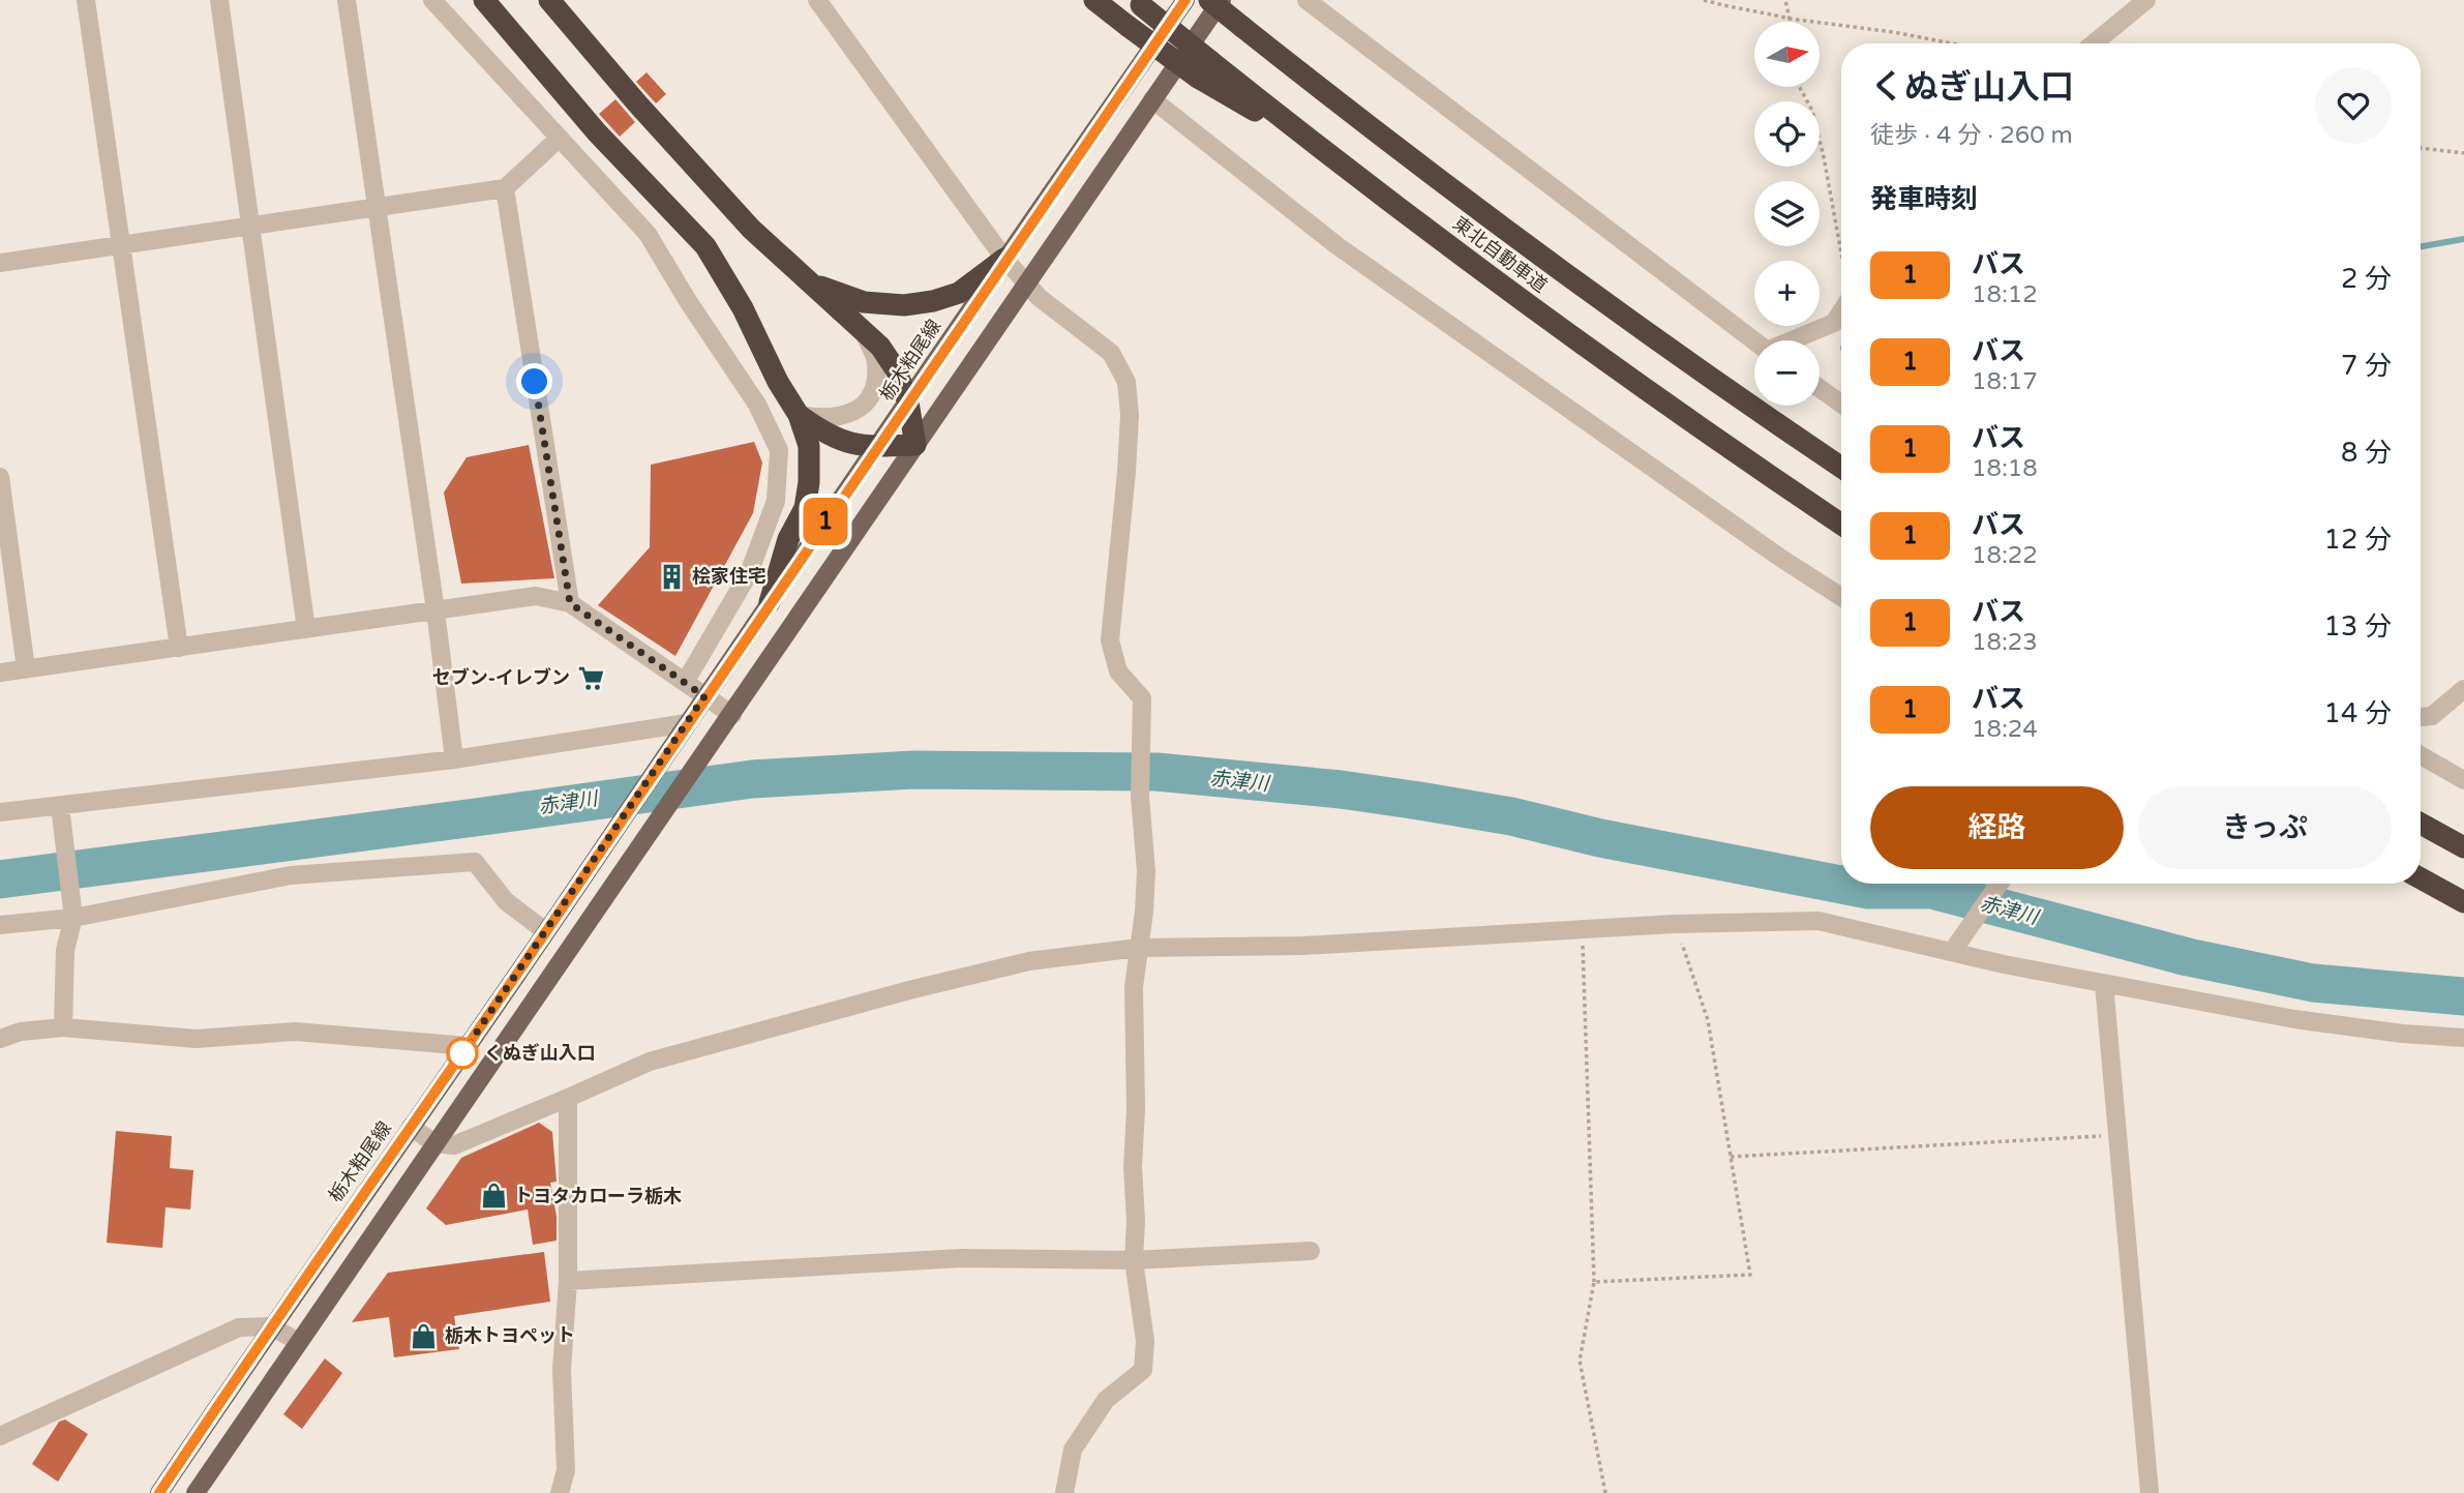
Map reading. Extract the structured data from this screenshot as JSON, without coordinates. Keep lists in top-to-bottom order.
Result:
{
  "streets": {
    "highway": ["東北自動車道"],
    "main road": ["栃木粕尾線"]
  },
  "water": ["赤津川"],
  "places": {
    "building": ["桧家住宅"],
    "supermarket": ["セブン-イレブン"],
    "other": ["くぬぎ山入口"],
    "shop": ["トヨタカローラ栃木", "栃木トヨペット"]
  },
  "lines": ["bus line 1"],
  "north": "right",
  "page": {
    "on_map": "1",
    "map_buttons": ["+", "−"],
    "heading": [
      ["くぬぎ山入口", "徒歩 · 4 分 · 260 m"],
      "発車時刻"
    ],
    "list": [
      {
        "mark": "1",
        "name": "バス",
        "note": "18:12",
        "value": "2 分"
      },
      {
        "mark": "1",
        "name": "バス",
        "note": "18:17",
        "value": "7 分"
      },
      {
        "mark": "1",
        "name": "バス",
        "note": "18:18",
        "value": "8 分"
      },
      {
        "mark": "1",
        "name": "バス",
        "note": "18:22",
        "value": "12 分"
      },
      {
        "mark": "1",
        "name": "バス",
        "note": "18:23",
        "value": "13 分"
      },
      {
        "mark": "1",
        "name": "バス",
        "note": "18:24",
        "value": "14 分"
      }
    ],
    "buttons": ["経路", "きっぷ"]
  }
}
